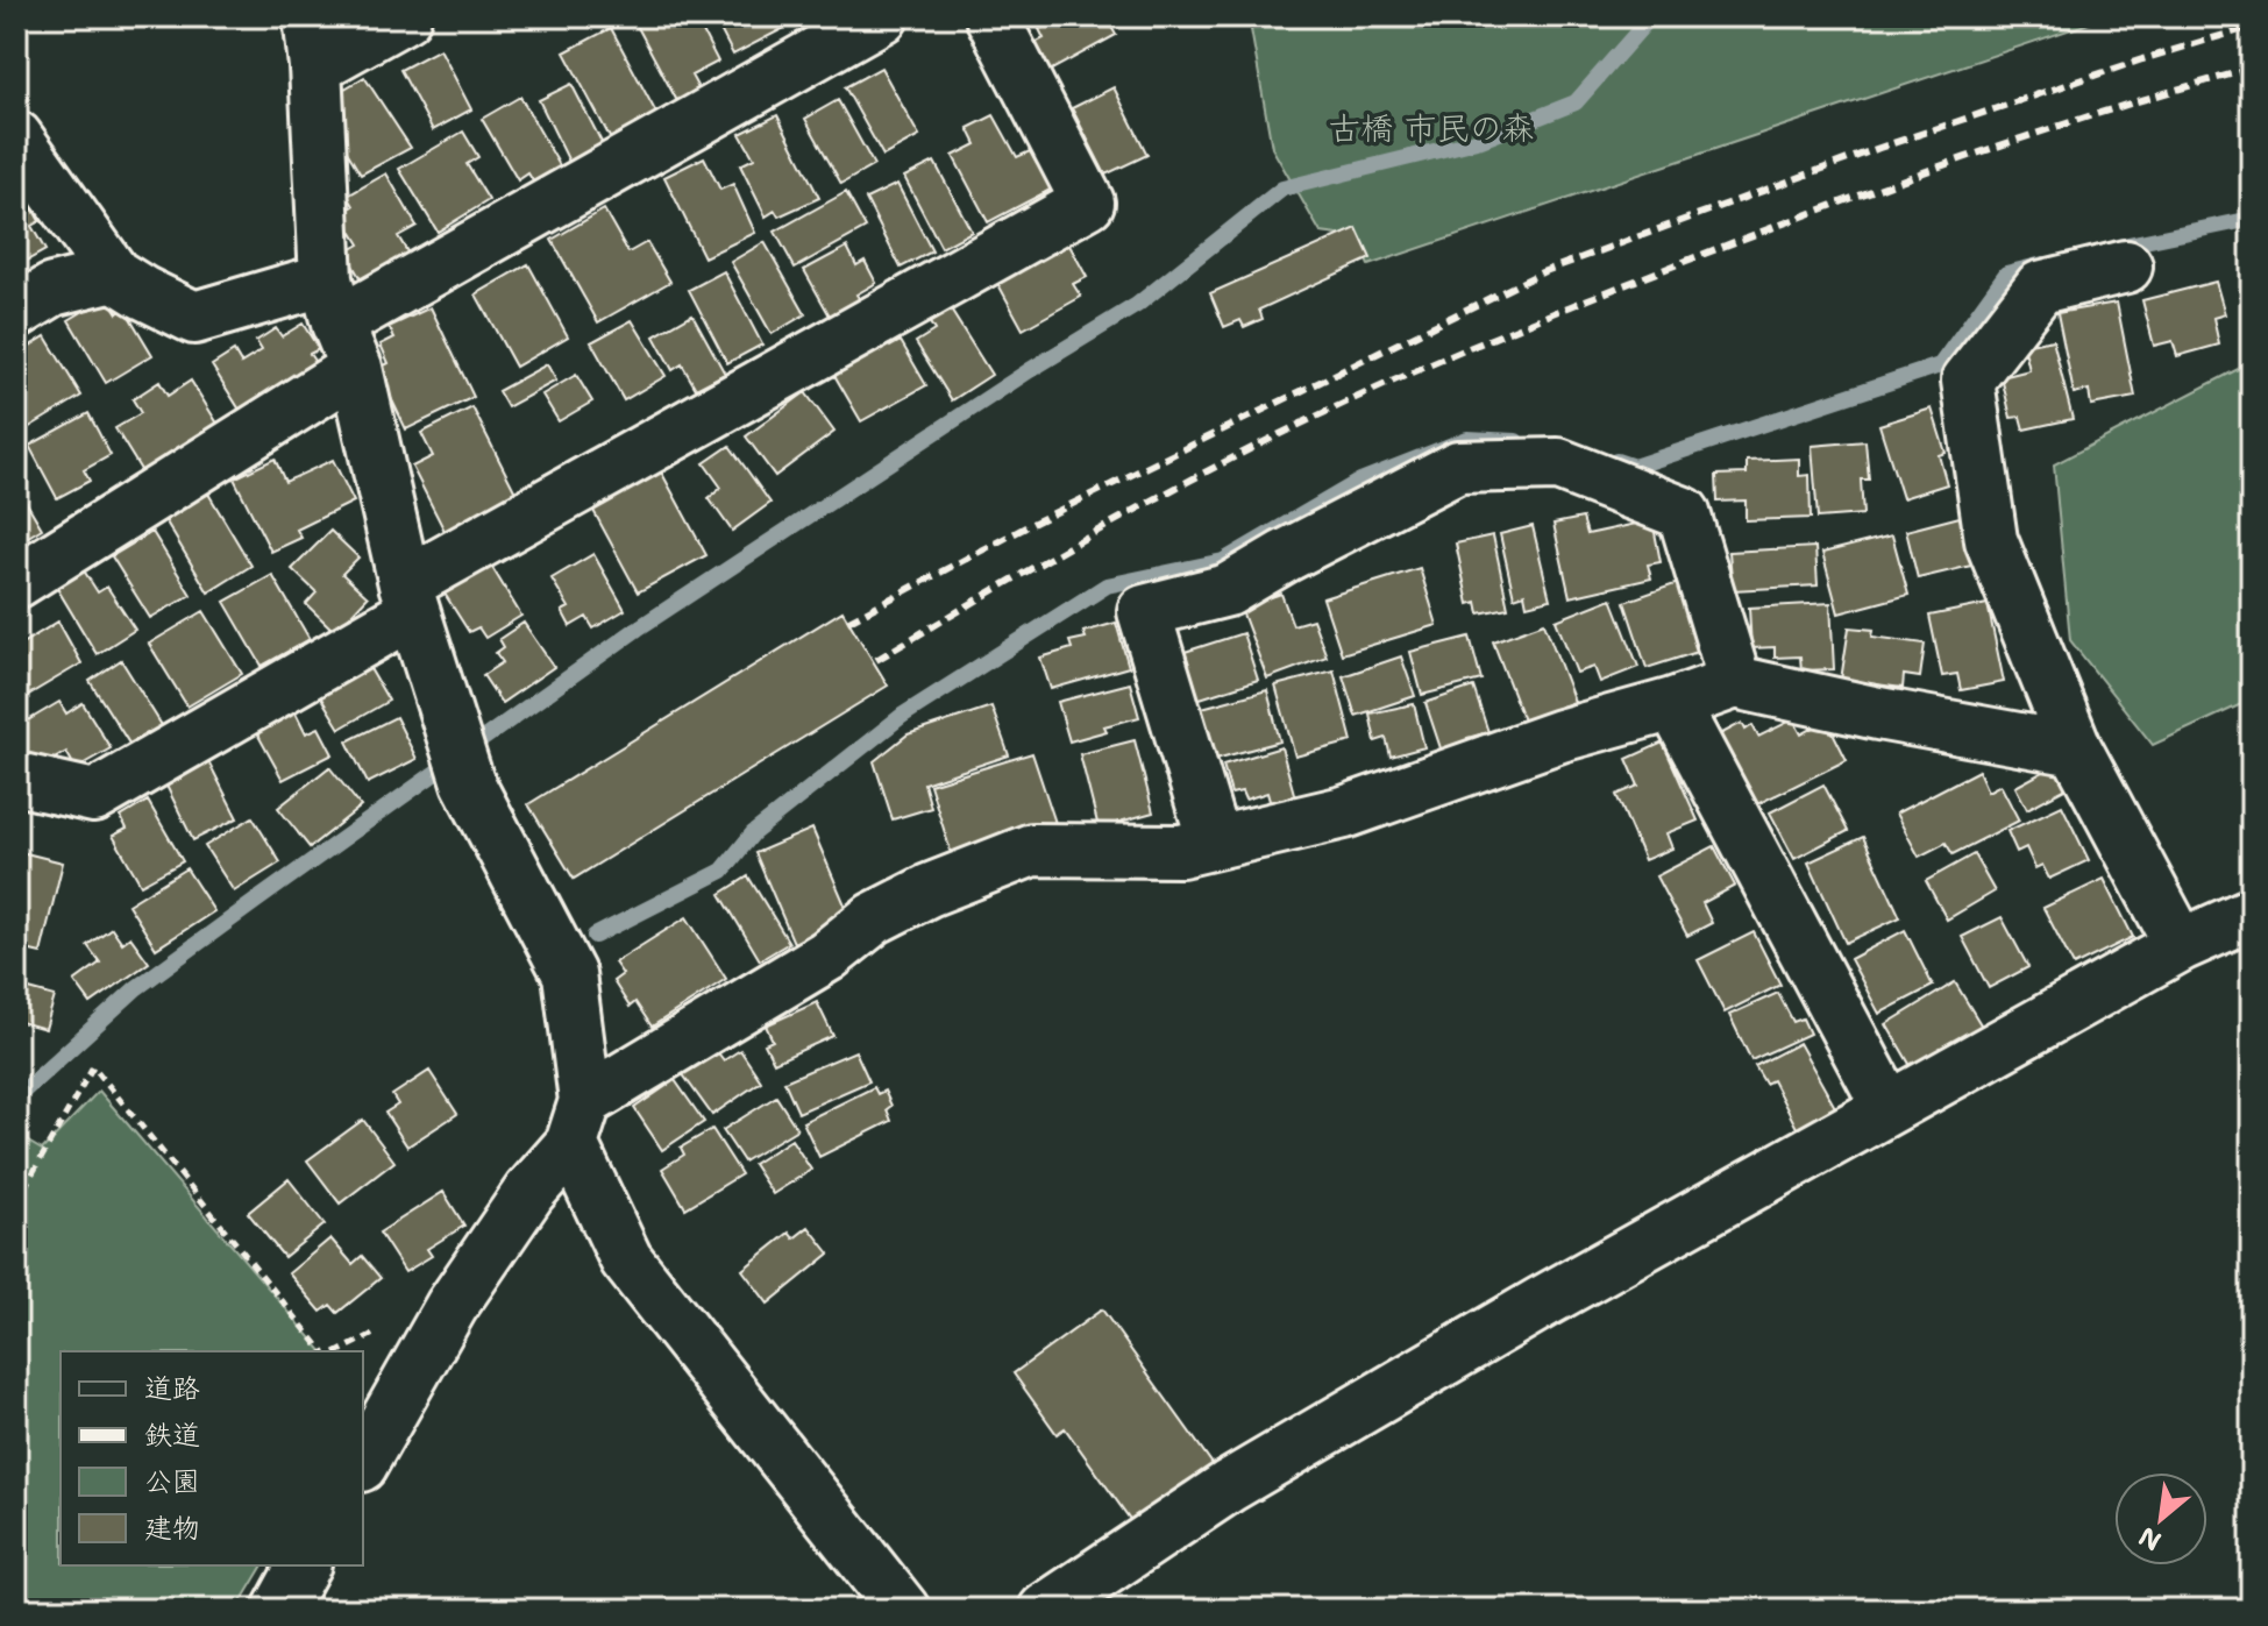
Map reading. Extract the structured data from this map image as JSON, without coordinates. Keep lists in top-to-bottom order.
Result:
{
  "parks": ["古橋 市民の森"],
  "legend": [
    "道路",
    "鉄道",
    "公園",
    "建物"
  ],
  "north": "bottom left"
}
